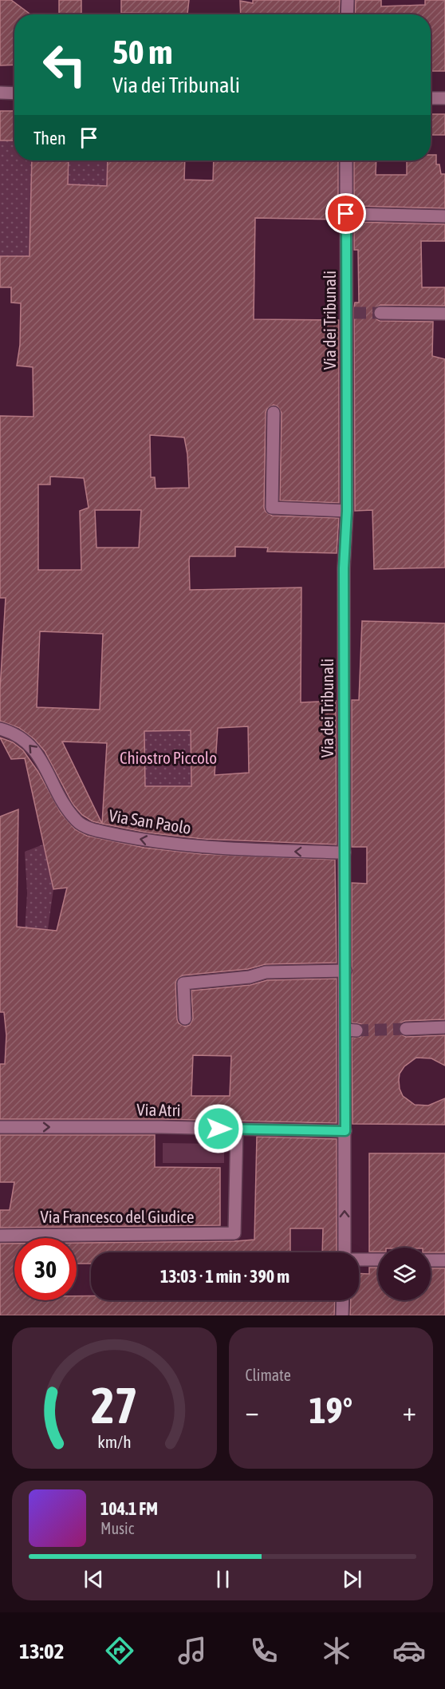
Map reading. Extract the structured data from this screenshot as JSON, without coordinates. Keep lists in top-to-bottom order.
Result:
{
  "streets": {
    "street": [
      "Via dei Tribunali",
      "Via San Paolo",
      "Via Atri",
      "Via Francesco del Giudice"
    ]
  },
  "crossings": [
    ["Via dei Tribunali", "Via San Paolo"],
    ["Via dei Tribunali", "Via Atri"],
    ["Via Atri", "Via Francesco del Giudice"]
  ],
  "one_way": ["Via San Paolo", "Via Atri"],
  "parks": ["Chiostro Piccolo"],
  "page": {
    "turn": ["50 m", "Via dei Tribunali"],
    "then": "Then",
    "limit": "30",
    "trip": "13:03 · 1 min · 390 m",
    "tile": "Climate",
    "heat": ["−", "19°", "+"],
    "song": ["104.1 FM", "Music"],
    "tabs": "13:02",
    "gauge": ["27", "km/h"]
  }
}
